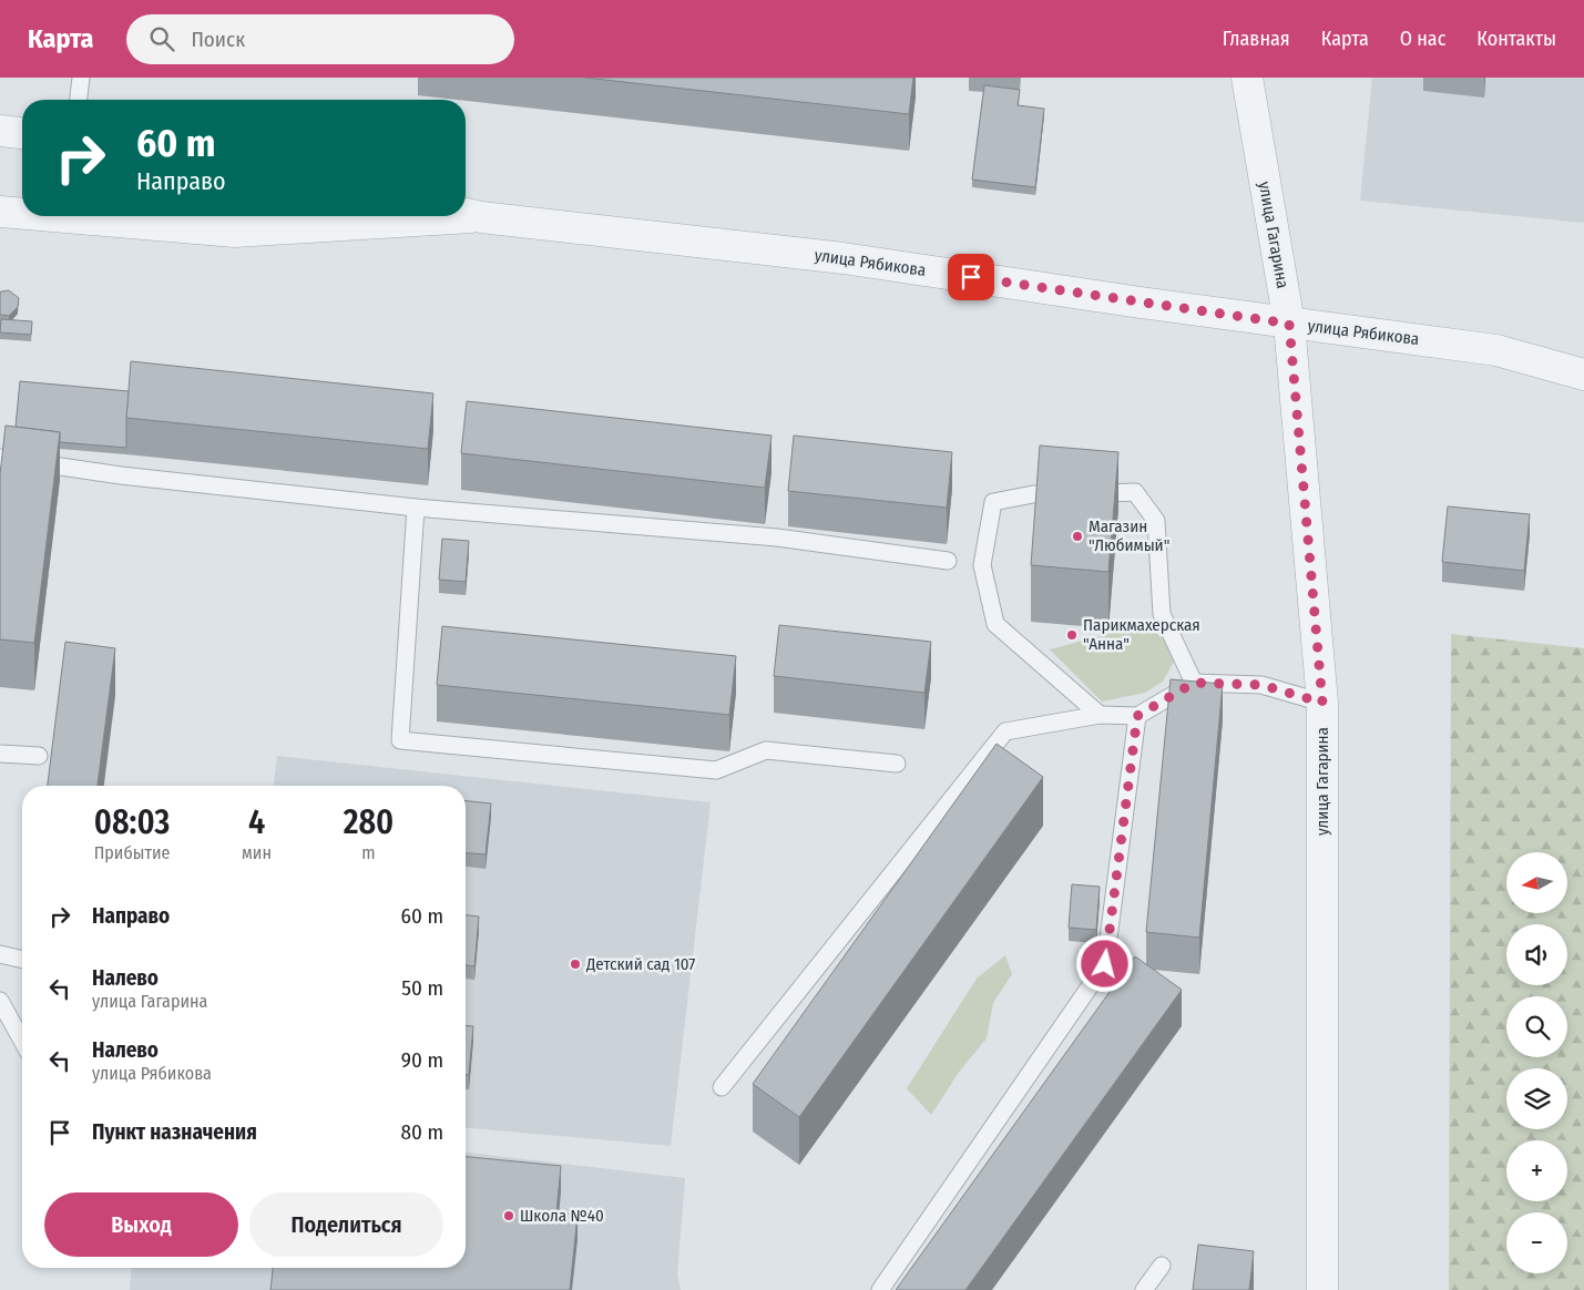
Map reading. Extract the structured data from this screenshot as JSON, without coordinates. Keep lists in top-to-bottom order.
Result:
{
  "streets": {
    "street": ["улица Гагарина", "улица Рябикова"]
  },
  "crossings": [
    ["улица Гагарина", "улица Рябикова"]
  ],
  "places": [
    "Магазин \"Любимый\"",
    "Парикмахерская \"Анна\"",
    "Детский сад 107",
    "Школа №40"
  ],
  "north": "left",
  "page": {
    "header": "Карта",
    "search": "Поиск",
    "nav": [
      "Главная",
      "Карта",
      "О нас",
      "Контакты"
    ],
    "turn": ["60 m", "Направо"],
    "eta": [
      "08:03",
      "Прибытие",
      "4",
      "мин",
      "280",
      "m"
    ],
    "map_buttons": ["+", "−"],
    "list": [
      {
        "name": "Направо",
        "value": "60 m"
      },
      {
        "name": "Налево",
        "note": "улица Гагарина",
        "value": "50 m"
      },
      {
        "name": "Налево",
        "note": "улица Рябикова",
        "value": "90 m"
      },
      {
        "name": "Пункт назначения",
        "value": "80 m"
      }
    ],
    "buttons": ["Выход", "Поделиться"]
  }
}
